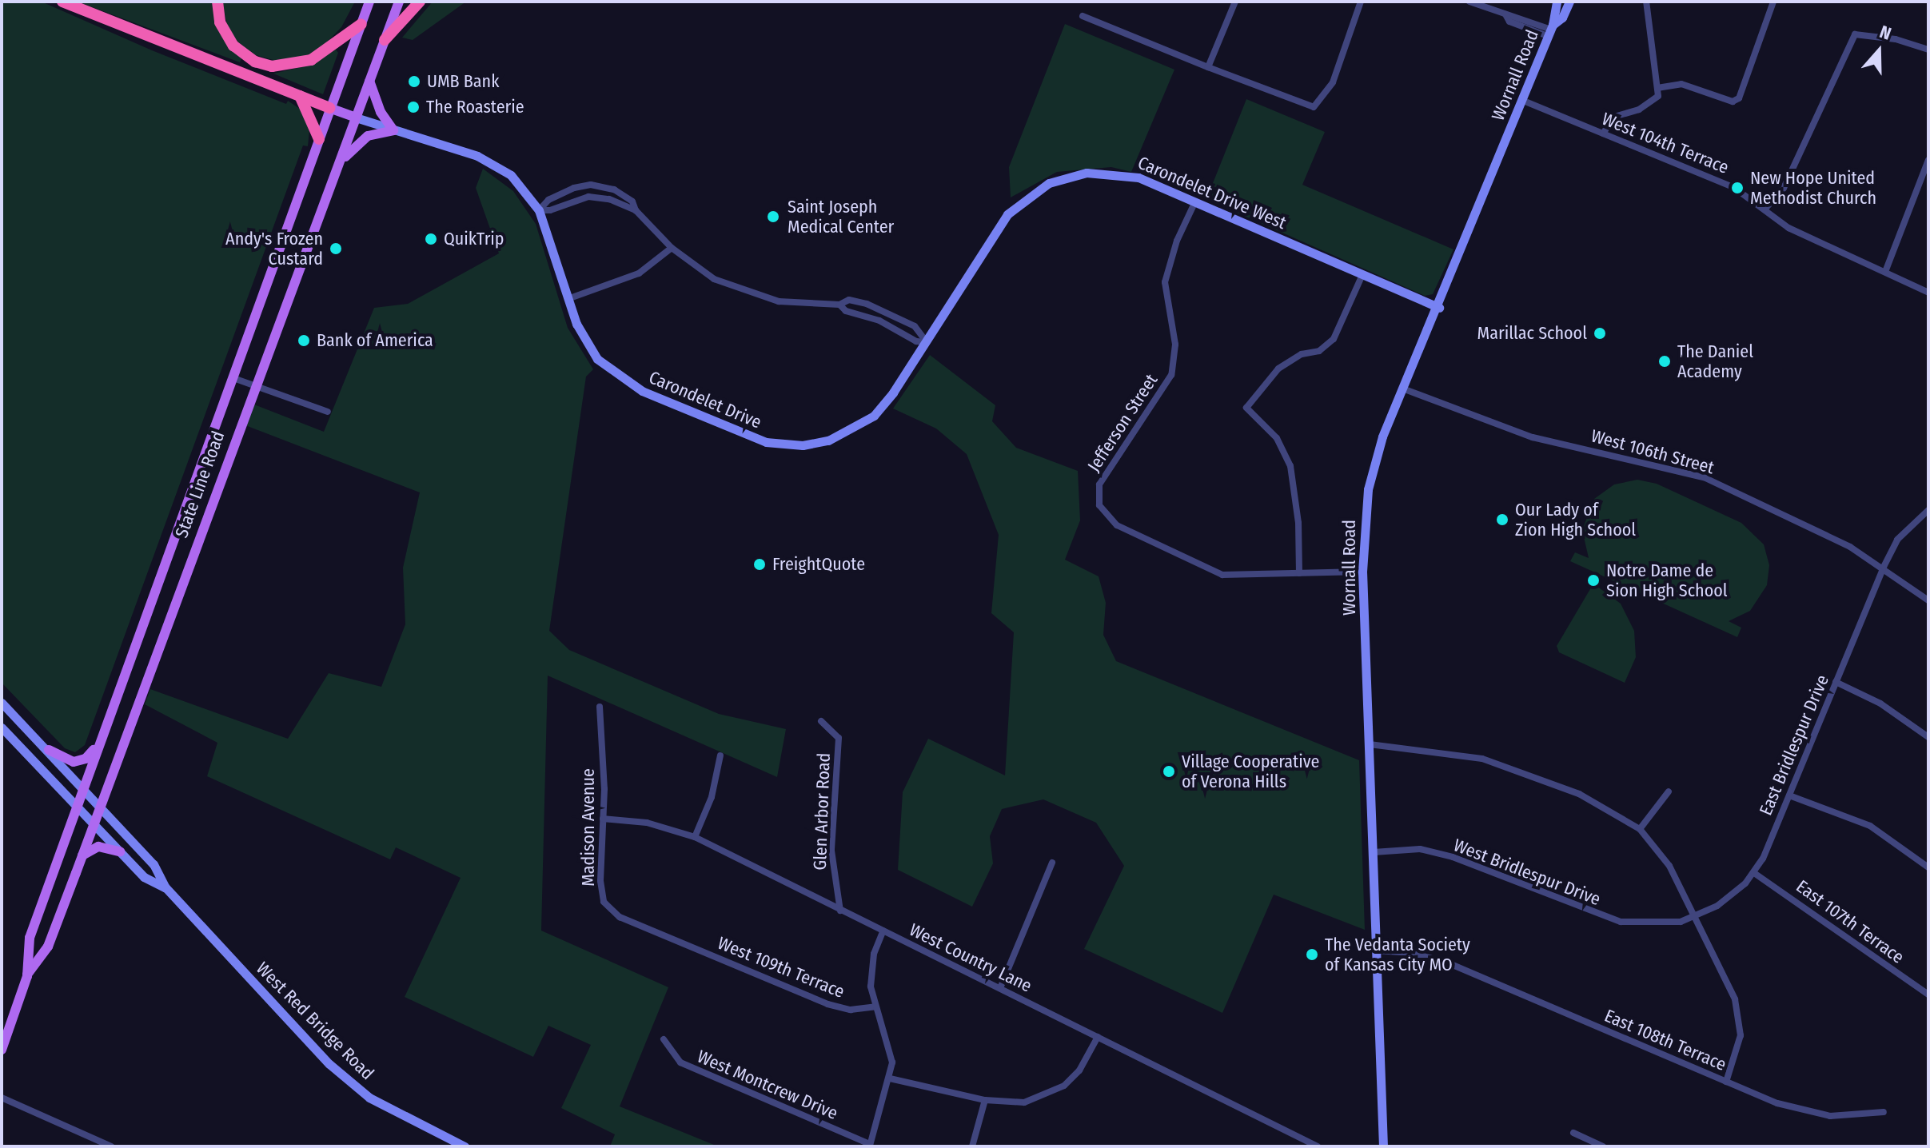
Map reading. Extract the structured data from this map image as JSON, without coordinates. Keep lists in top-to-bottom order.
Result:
{
  "streets": {
    "main road": [
      "Wornall Road",
      "Carondelet Drive West",
      "Carondelet Drive",
      "State Line Road",
      "West Red Bridge Road"
    ],
    "street": [
      "West 104th Terrace",
      "Jefferson Street",
      "West 106th Street",
      "East Bridlespur Drive",
      "Glen Arbor Road",
      "Madison Avenue",
      "West Bridlespur Drive",
      "East 107th Terrace",
      "West Country Lane",
      "West 109th Terrace",
      "East 108th Terrace",
      "West Montcrew Drive"
    ]
  },
  "crossings": [
    ["Wornall Road", "West 104th Terrace"],
    ["Wornall Road", "Carondelet Drive West"],
    ["Wornall Road", "West 106th Street"],
    ["Wornall Road", "West Bridlespur Drive"],
    ["Wornall Road", "East 108th Terrace"],
    ["Carondelet Drive West", "Carondelet Drive"],
    ["Carondelet Drive West", "Jefferson Street"],
    ["West 106th Street", "East Bridlespur Drive"],
    ["State Line Road", "West Red Bridge Road"],
    ["East Bridlespur Drive", "West Bridlespur Drive"],
    ["East Bridlespur Drive", "East 107th Terrace"],
    ["Glen Arbor Road", "West Country Lane"],
    ["Madison Avenue", "West Country Lane"],
    ["Madison Avenue", "West 109th Terrace"]
  ],
  "places": [
    "UMB Bank",
    "The Roasterie",
    "New Hope United Methodist Church",
    "Saint Joseph Medical Center",
    "QuikTrip",
    "Andy's Frozen Custard",
    "Marillac School",
    "Bank of America",
    "The Daniel Academy",
    "Our Lady of Zion High School",
    "FreightQuote",
    "Notre Dame de Sion High School",
    "Village Cooperative of Verona Hills",
    "The Vedanta Society of Kansas City MO"
  ],
  "north": "top"
}
